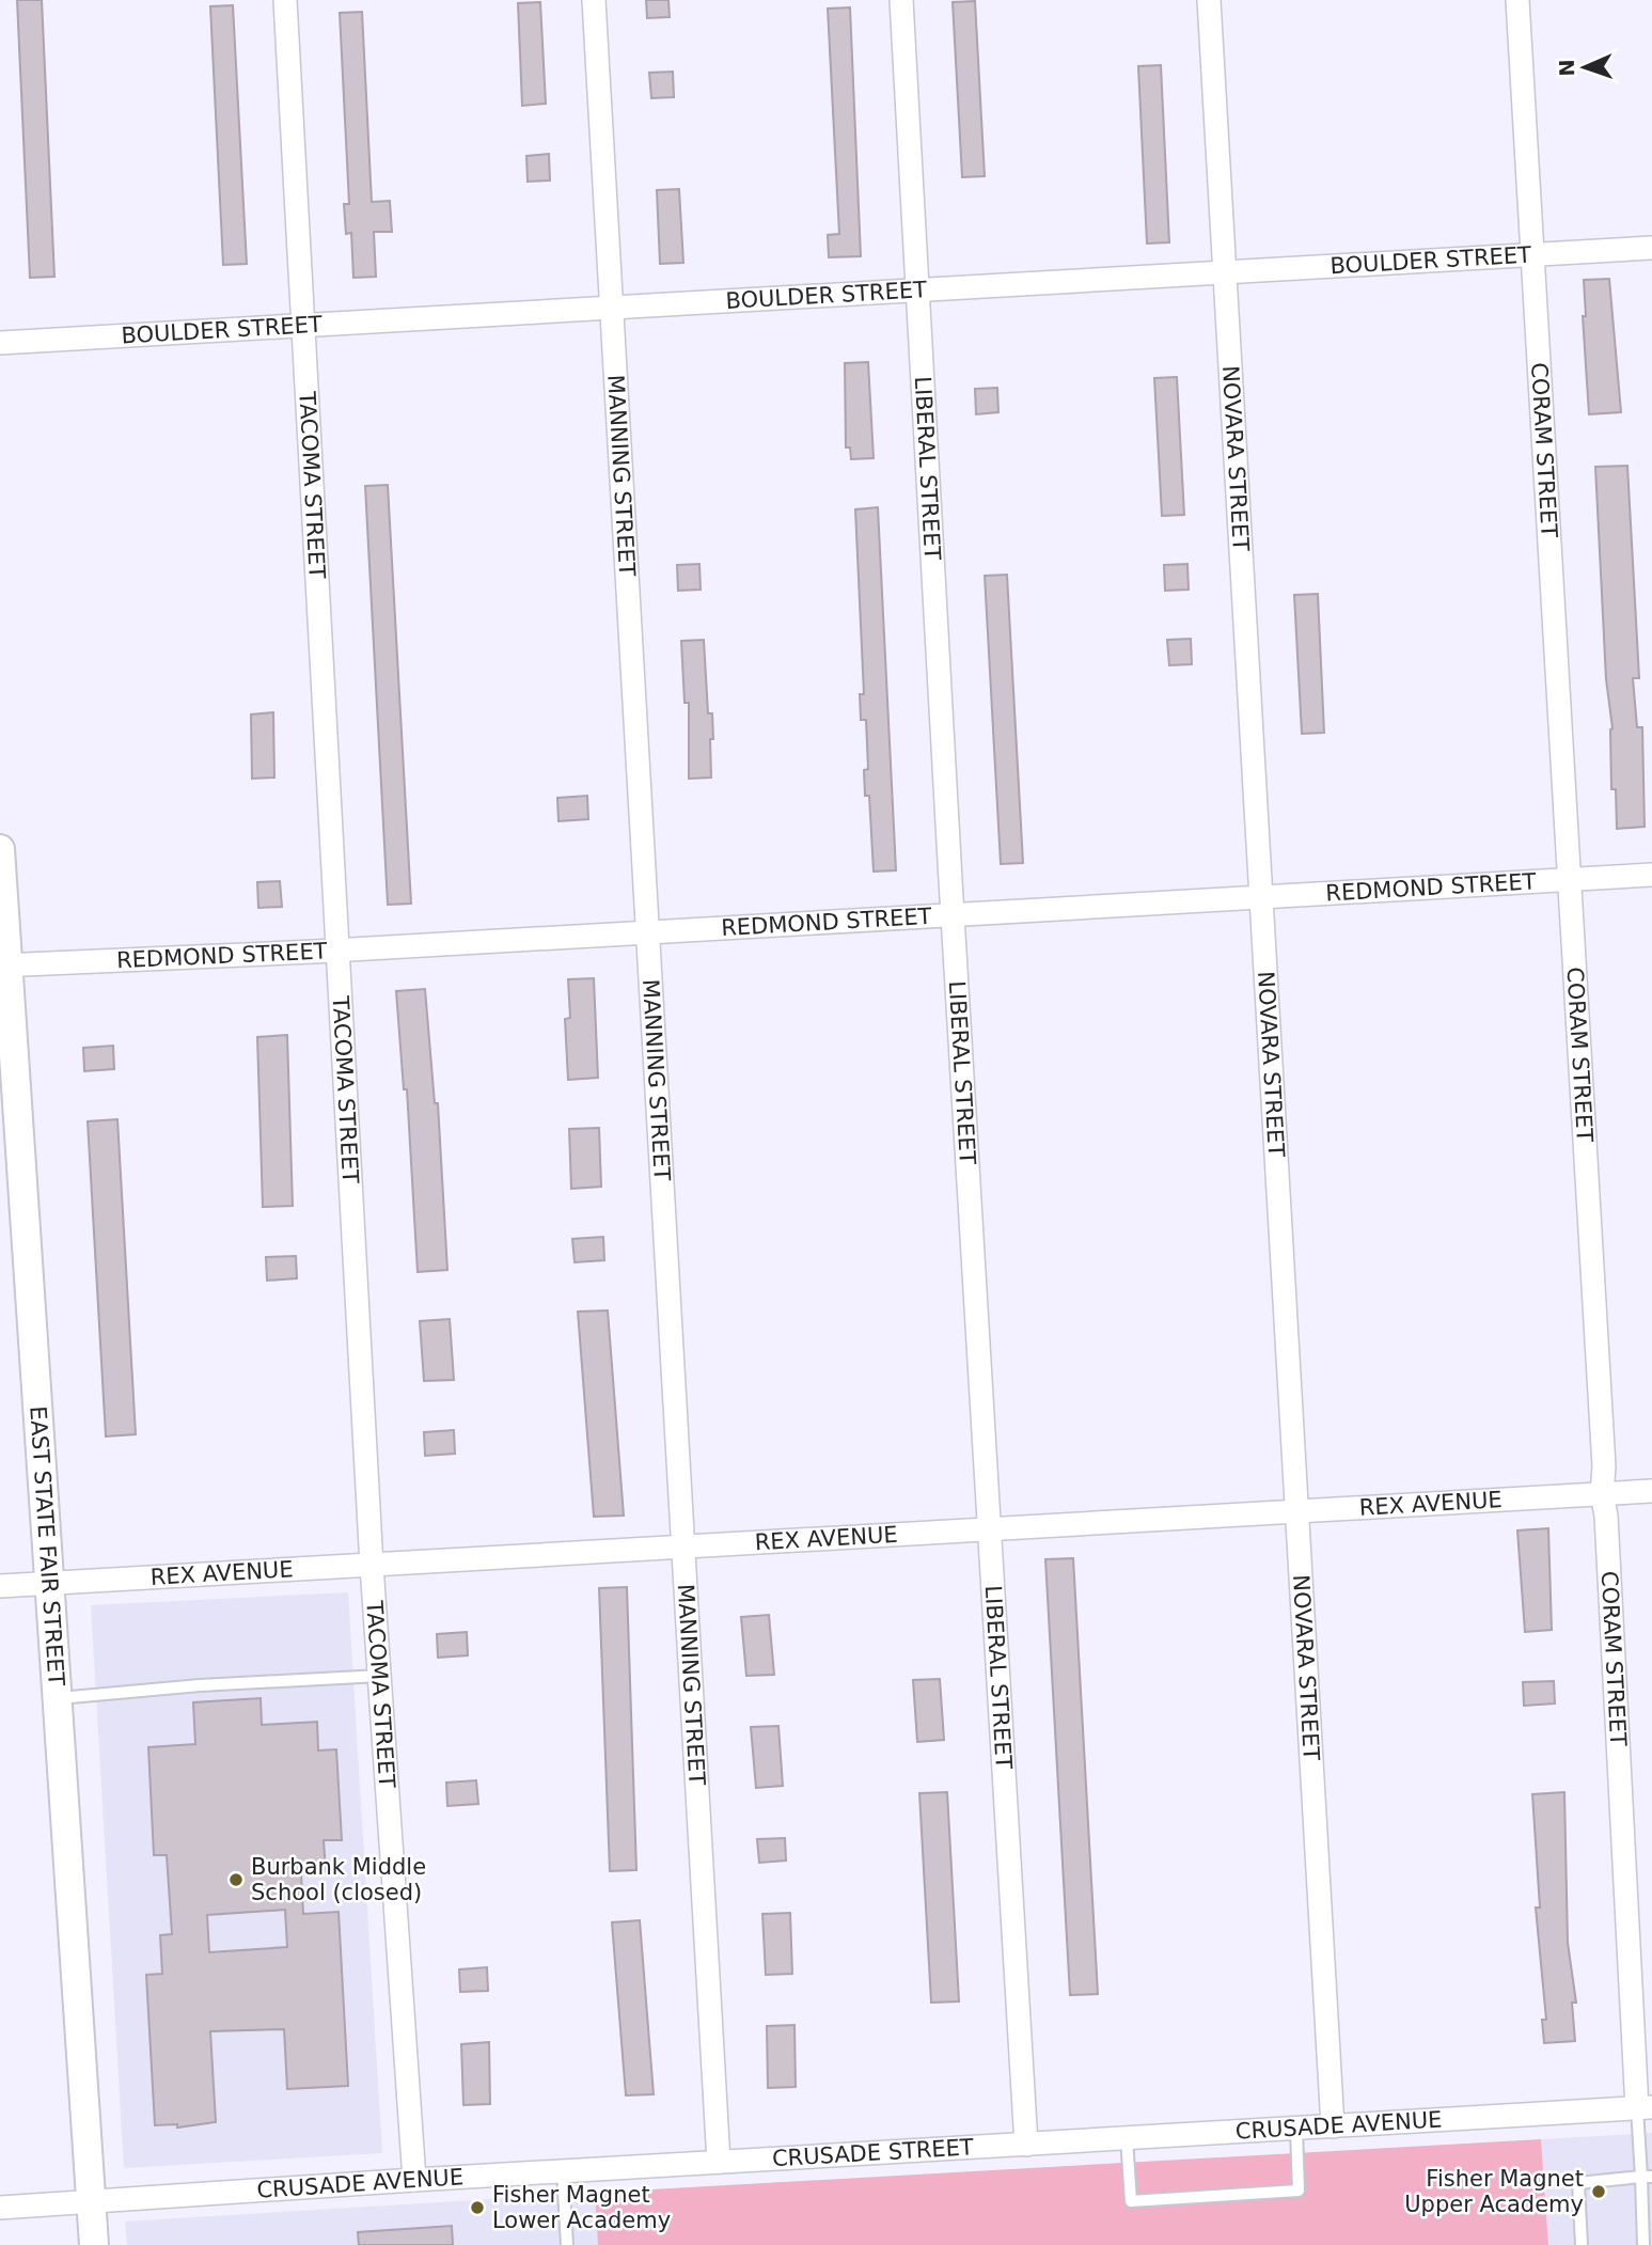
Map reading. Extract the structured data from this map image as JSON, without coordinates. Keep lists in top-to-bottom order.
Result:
{
  "streets": {
    "street": [
      "BOULDER STREET",
      "CORAM STREET",
      "NOVARA STREET",
      "LIBERAL STREET",
      "MANNING STREET",
      "TACOMA STREET",
      "REDMOND STREET",
      "REX AVENUE",
      "EAST STATE FAIR STREET",
      "CRUSADE AVENUE",
      "CRUSADE STREET"
    ]
  },
  "crossings": [
    ["BOULDER STREET", "CORAM STREET"],
    ["BOULDER STREET", "NOVARA STREET"],
    ["BOULDER STREET", "LIBERAL STREET"],
    ["BOULDER STREET", "MANNING STREET"],
    ["BOULDER STREET", "TACOMA STREET"],
    ["CORAM STREET", "REDMOND STREET"],
    ["CORAM STREET", "REX AVENUE"],
    ["CORAM STREET", "CRUSADE AVENUE"],
    ["NOVARA STREET", "REDMOND STREET"],
    ["NOVARA STREET", "REX AVENUE"],
    ["NOVARA STREET", "CRUSADE AVENUE"],
    ["LIBERAL STREET", "REDMOND STREET"],
    ["LIBERAL STREET", "REX AVENUE"],
    ["LIBERAL STREET", "CRUSADE AVENUE"],
    ["LIBERAL STREET", "CRUSADE STREET"],
    ["MANNING STREET", "REDMOND STREET"],
    ["MANNING STREET", "REX AVENUE"],
    ["MANNING STREET", "CRUSADE AVENUE"],
    ["MANNING STREET", "CRUSADE STREET"],
    ["TACOMA STREET", "REDMOND STREET"],
    ["TACOMA STREET", "REX AVENUE"],
    ["TACOMA STREET", "CRUSADE AVENUE"],
    ["REDMOND STREET", "EAST STATE FAIR STREET"],
    ["REX AVENUE", "EAST STATE FAIR STREET"],
    ["EAST STATE FAIR STREET", "CRUSADE AVENUE"],
    ["CRUSADE AVENUE", "CRUSADE STREET"]
  ],
  "places": ["Burbank Middle School (closed)", "Fisher Magnet Upper Academy", "Fisher Magnet Lower Academy"],
  "north": "left"
}
